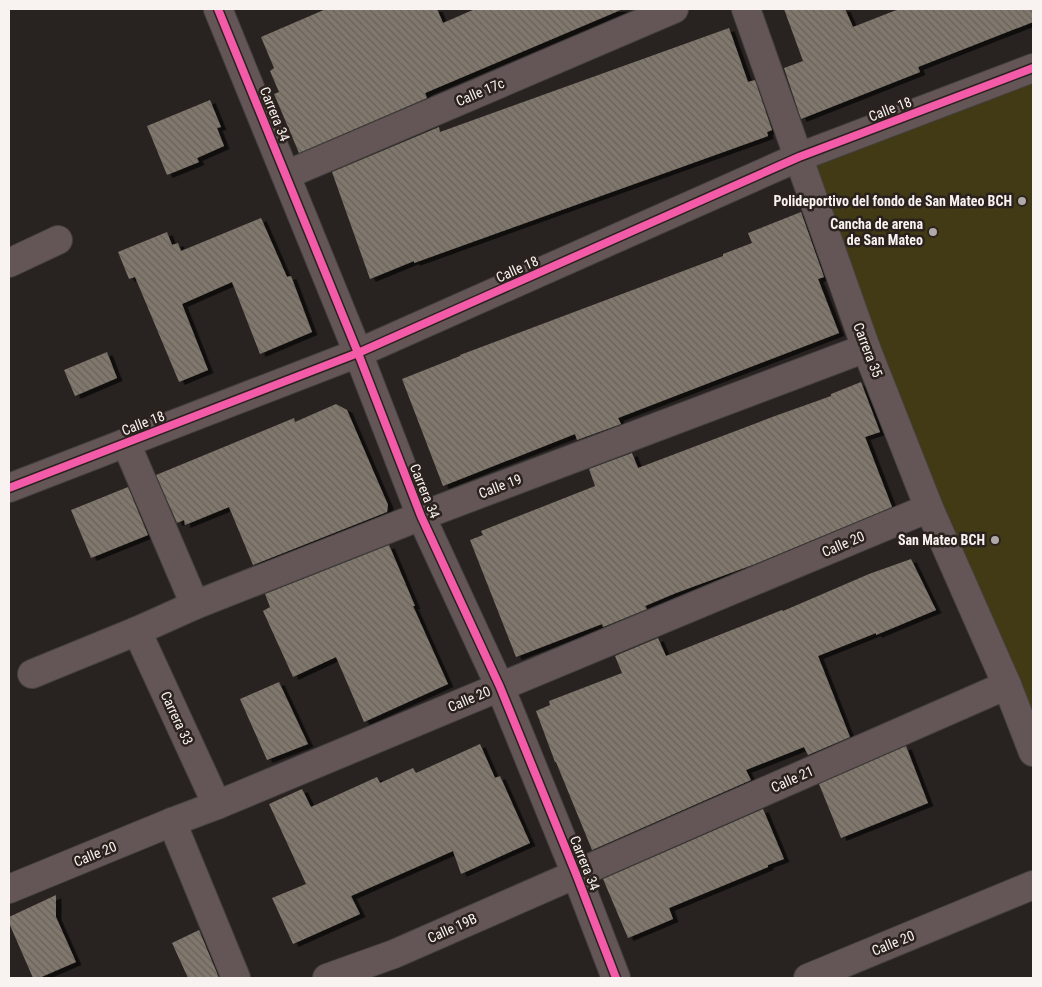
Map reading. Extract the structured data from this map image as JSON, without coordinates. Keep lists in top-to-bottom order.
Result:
{
  "streets": {
    "street": [
      "Calle 17c",
      "Calle 18",
      "Carrera 34",
      "Carrera 35",
      "Calle 19",
      "Calle 20",
      "Carrera 33",
      "Calle 21",
      "Calle 19B"
    ]
  },
  "crossings": [
    ["Calle 17c", "Carrera 34"],
    ["Calle 18", "Carrera 34"],
    ["Calle 18", "Carrera 35"],
    ["Carrera 34", "Calle 19"],
    ["Carrera 34", "Calle 20"],
    ["Carrera 34", "Calle 21"],
    ["Carrera 34", "Calle 19B"],
    ["Carrera 35", "Calle 19"],
    ["Carrera 35", "Calle 20"],
    ["Carrera 35", "Calle 21"],
    ["Calle 19", "Carrera 33"],
    ["Calle 20", "Carrera 33"],
    ["Calle 21", "Calle 19B"]
  ],
  "places": ["Polideportivo del fondo de San Mateo BCH", "Cancha de arena de San Mateo", "San Mateo BCH"]
}
